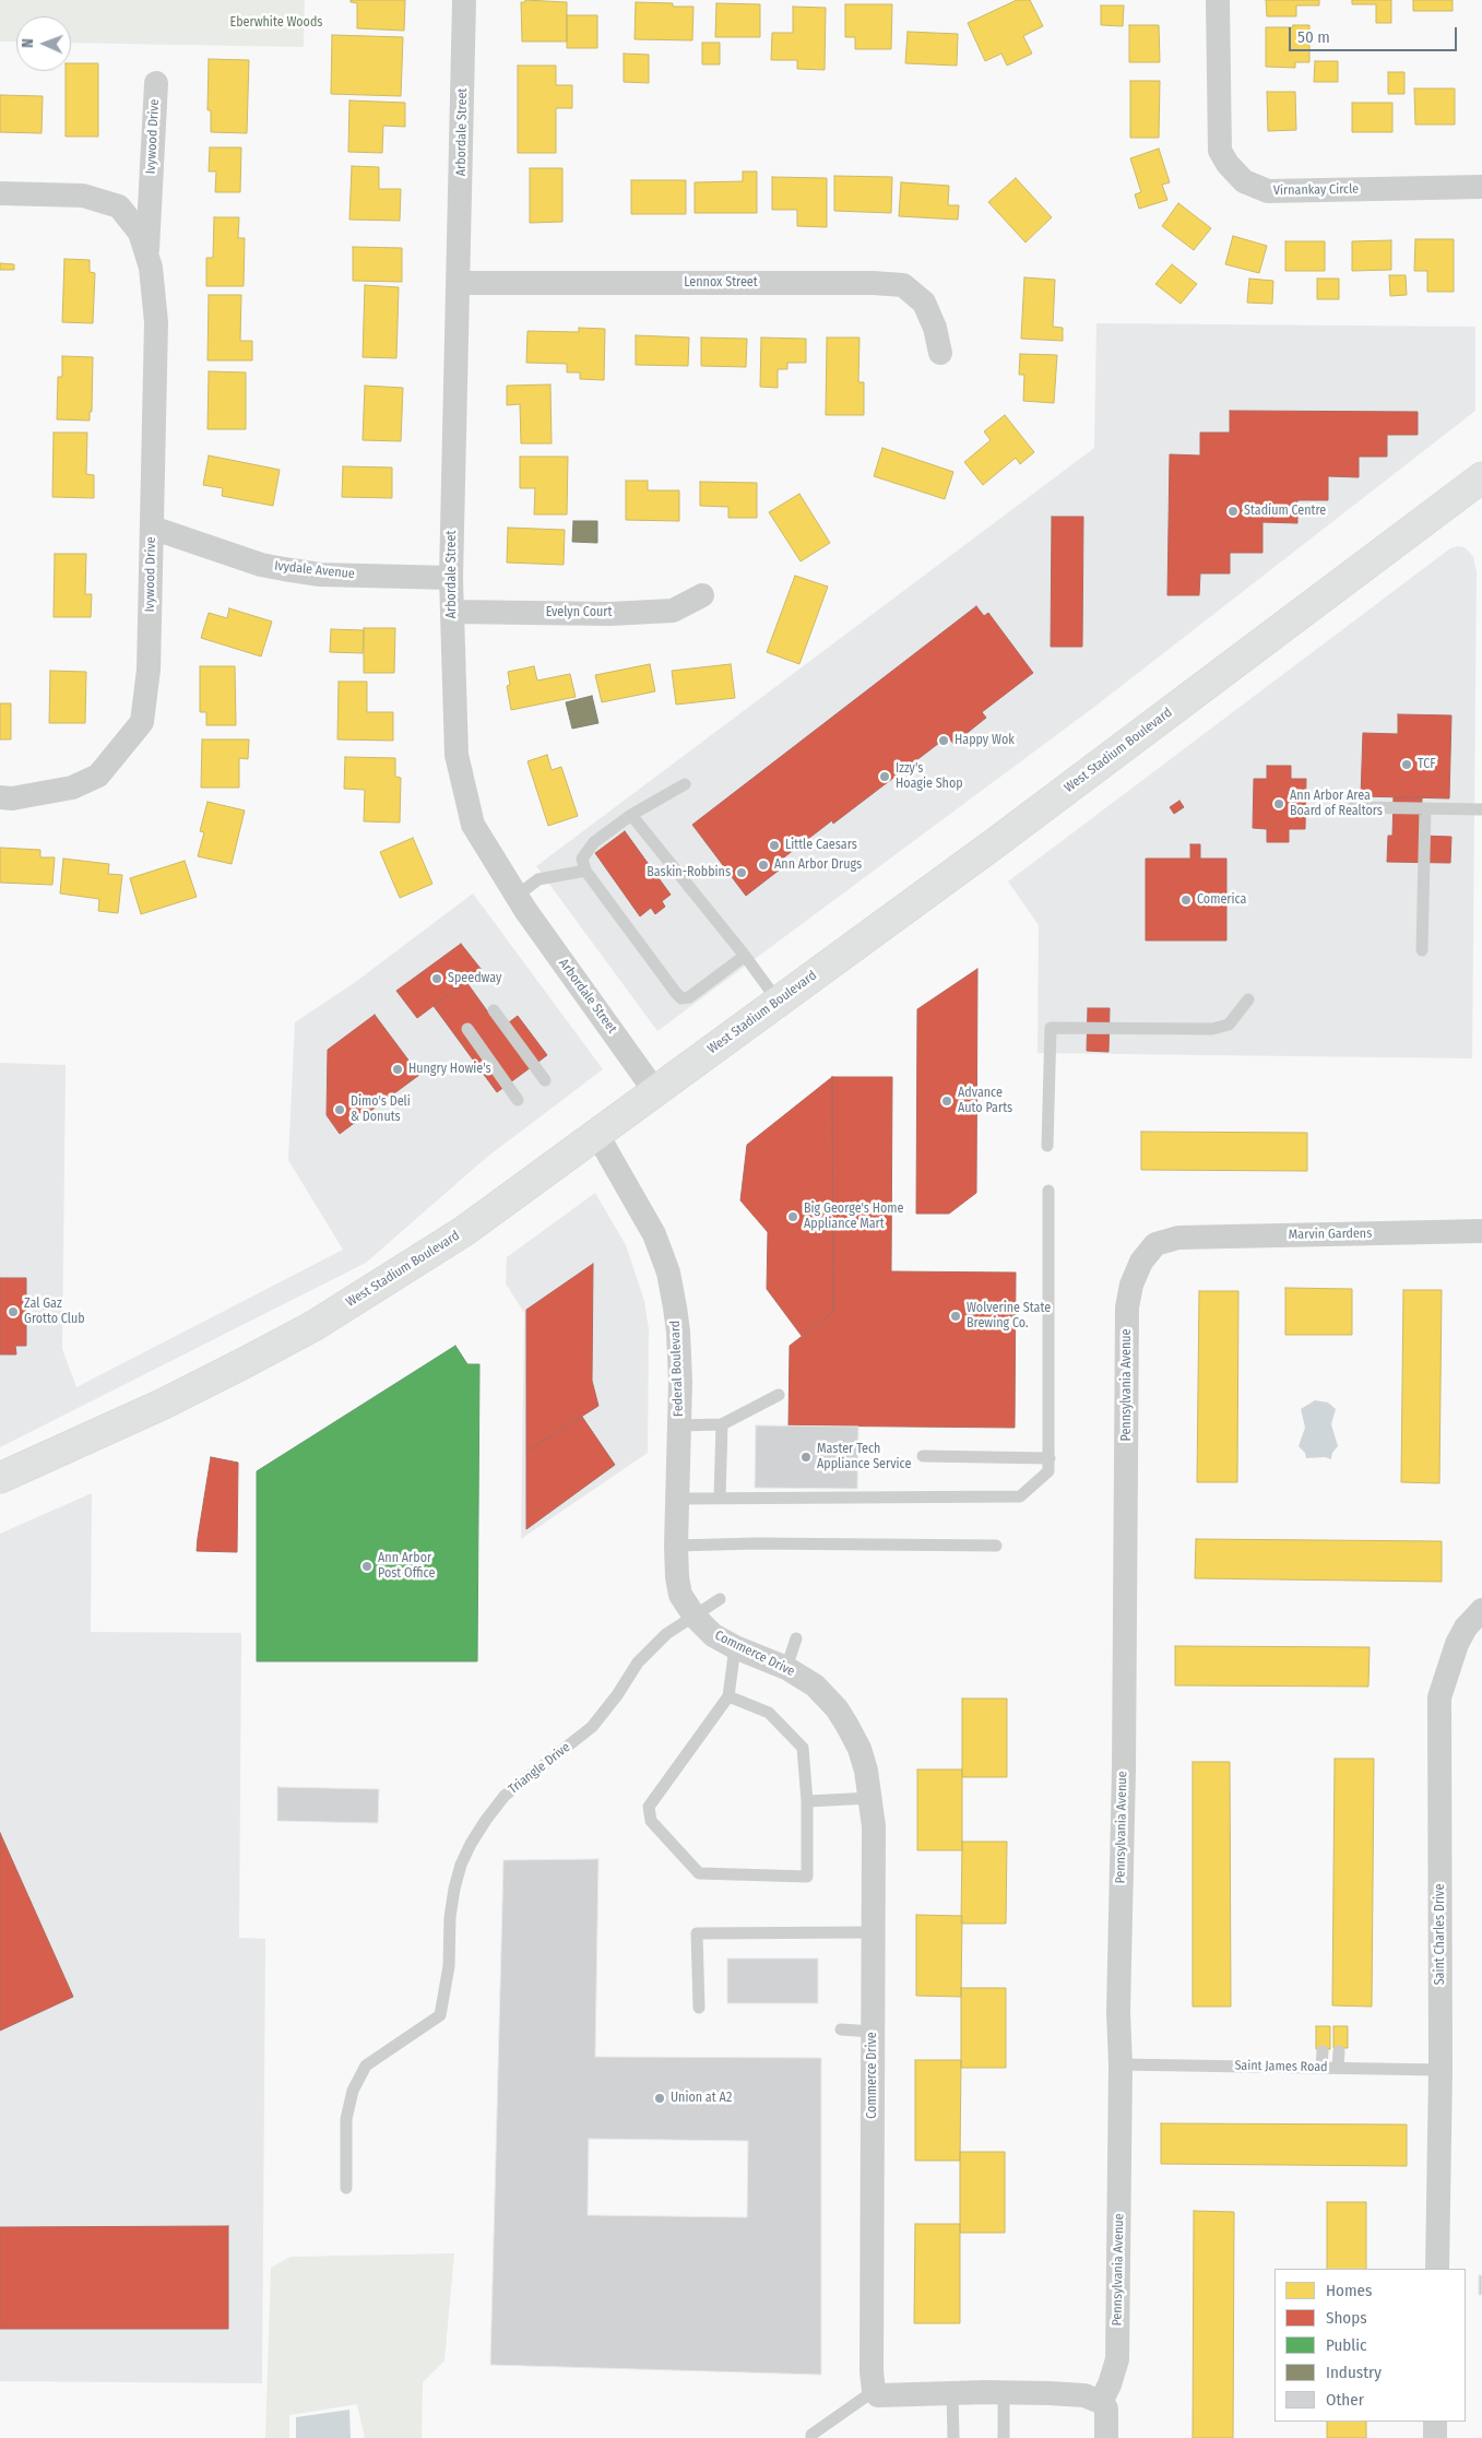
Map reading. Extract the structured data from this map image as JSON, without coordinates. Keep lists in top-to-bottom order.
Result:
{
  "streets": {
    "main road": ["West Stadium Boulevard"],
    "street": [
      "Arbordale Street",
      "Ivywood Drive",
      "Virnankay Circle",
      "Lennox Street",
      "Ivydale Avenue",
      "Evelyn Court",
      "Marvin Gardens",
      "Federal Boulevard",
      "Pennsylvania Avenue",
      "Commerce Drive",
      "Saint Charles Drive"
    ],
    "lane": ["Triangle Drive", "Saint James Road"]
  },
  "crossings": [
    ["Arbordale Street", "Lennox Street"],
    ["Arbordale Street", "Ivydale Avenue"],
    ["Arbordale Street", "Evelyn Court"],
    ["Arbordale Street", "West Stadium Boulevard"],
    ["Ivywood Drive", "Ivydale Avenue"],
    ["West Stadium Boulevard", "Federal Boulevard"],
    ["Marvin Gardens", "Pennsylvania Avenue"],
    ["Federal Boulevard", "Commerce Drive"],
    ["Federal Boulevard", "Triangle Drive"],
    ["Pennsylvania Avenue", "Saint James Road"],
    ["Commerce Drive", "Triangle Drive"],
    ["Saint Charles Drive", "Saint James Road"]
  ],
  "parks": ["Eberwhite Woods"],
  "places": [
    "Stadium Centre",
    "Happy Wok",
    "TCF",
    "Izzy's Hoagie Shop",
    "Ann Arbor Area Board of Realtors",
    "Little Caesars",
    "Ann Arbor Drugs",
    "Baskin-Robbins",
    "Comerica",
    "Speedway",
    "Hungry Howie's",
    "Advance Auto Parts",
    "Dimo's Deli & Donuts",
    "Big George's Home Appliance Mart",
    "Zal Gaz Grotto Club",
    "Wolverine State Brewing Co.",
    "Master Tech Appliance Service",
    "Ann Arbor Post Office",
    "Union at A2"
  ],
  "legend": [
    "Homes",
    "Shops",
    "Public",
    "Industry",
    "Other"
  ],
  "scale_bar": "50 m",
  "north": "left"
}
